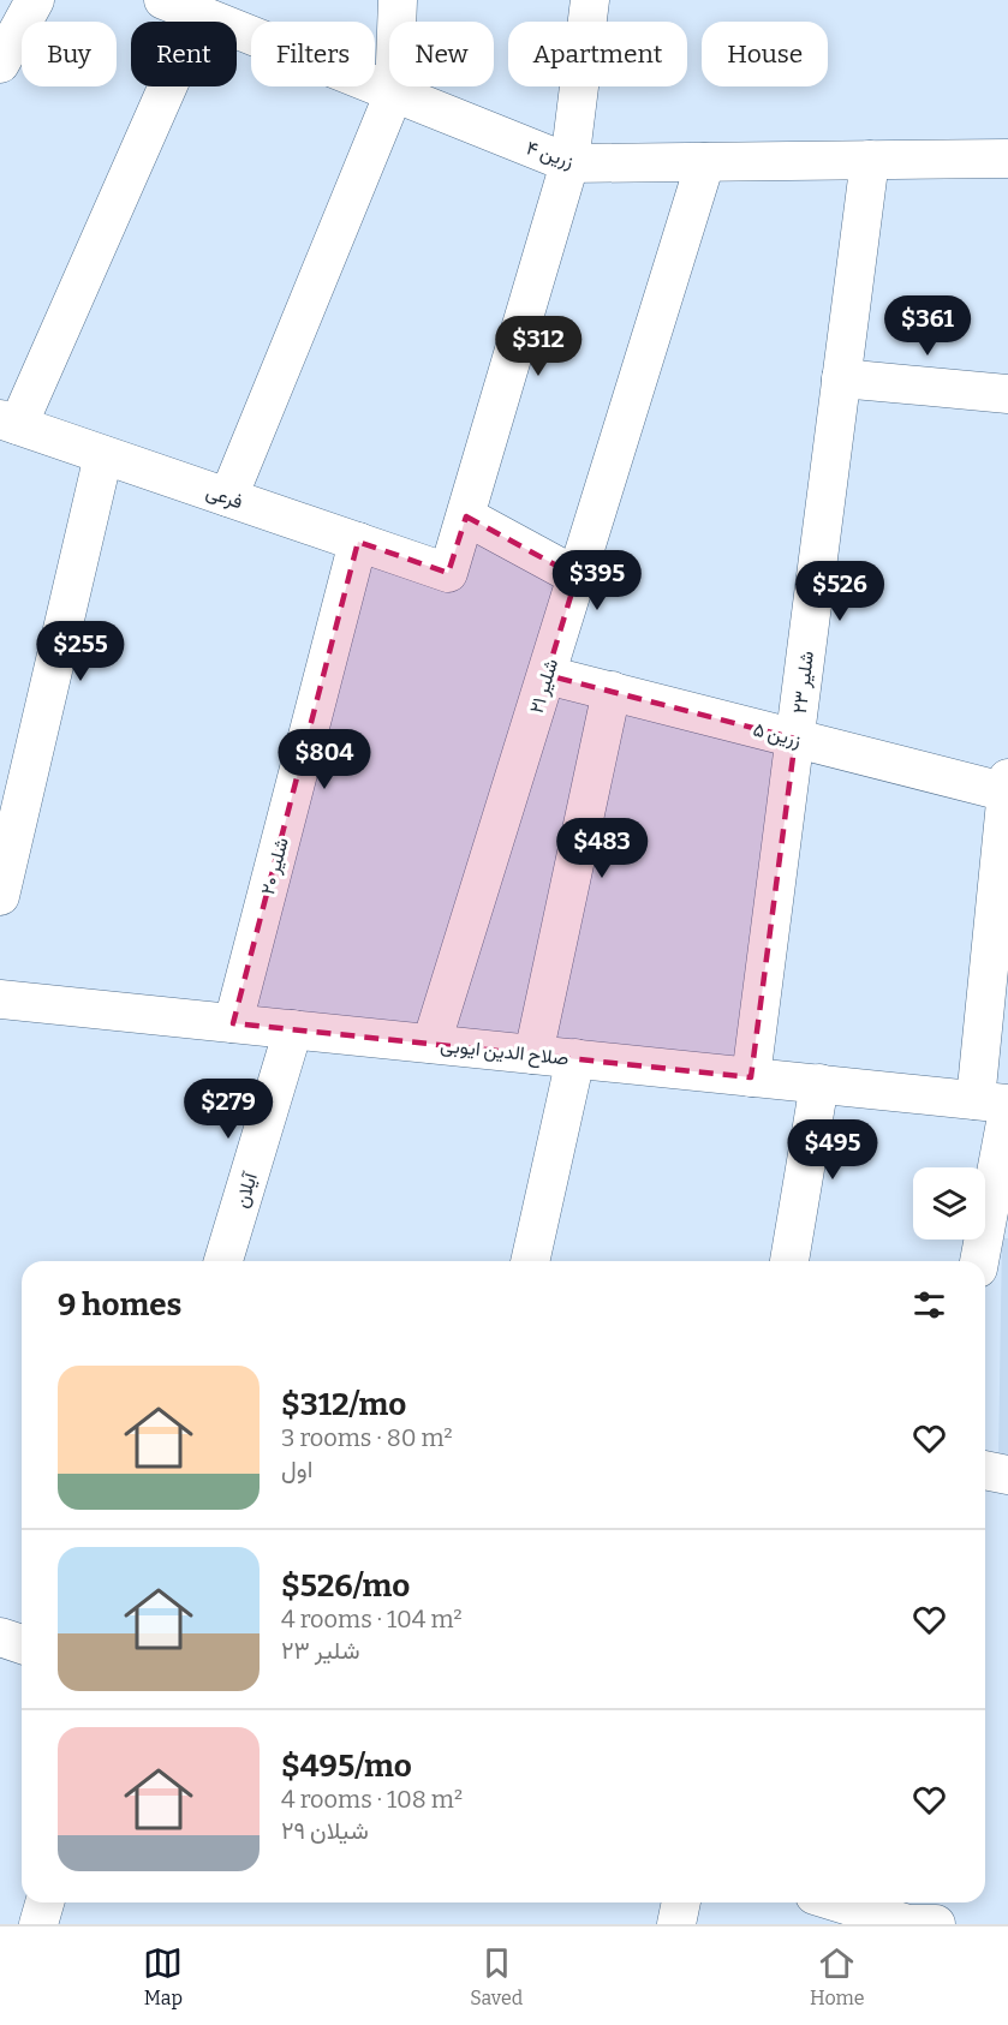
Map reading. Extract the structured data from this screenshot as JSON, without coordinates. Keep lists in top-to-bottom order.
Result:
{
  "streets": {
    "street": [
      "زرین ۴",
      "فرعی",
      "شلیر ۲۳",
      "شلیر ۲۱",
      "زرین ۵",
      "شلیر ۲۰",
      "صلاح الدین ایوبی",
      "آیلان"
    ]
  },
  "crossings": [
    ["زرین ۴", "شلیر ۲۳"],
    ["زرین ۴", "شلیر ۲۱"],
    ["فرعی", "شلیر ۲۰"],
    ["شلیر ۲۳", "زرین ۵"],
    ["شلیر ۲۳", "صلاح الدین ایوبی"],
    ["شلیر ۲۱", "زرین ۵"],
    ["شلیر ۲۱", "صلاح الدین ایوبی"],
    ["شلیر ۲۰", "صلاح الدین ایوبی"],
    ["صلاح الدین ایوبی", "آیلان"]
  ],
  "page": {
    "chip": [
      "Buy",
      "Rent",
      "Filters",
      "New",
      "Apartment",
      "House"
    ],
    "price": [
      "$361",
      "$312",
      "$395",
      "$526",
      "$255",
      "$804",
      "$483",
      "$279",
      "$495"
    ],
    "heading": "9 homes",
    "list": [
      {
        "name": "$312/mo",
        "note": "3 rooms · 80 m² · اول"
      },
      {
        "name": "$526/mo",
        "note": "4 rooms · 104 m² · شلیر ۲۳"
      },
      {
        "name": "$495/mo",
        "note": "4 rooms · 108 m² · شیلان ۲۹"
      }
    ],
    "tabs": ["Map", "Saved", "Home"]
  }
}
